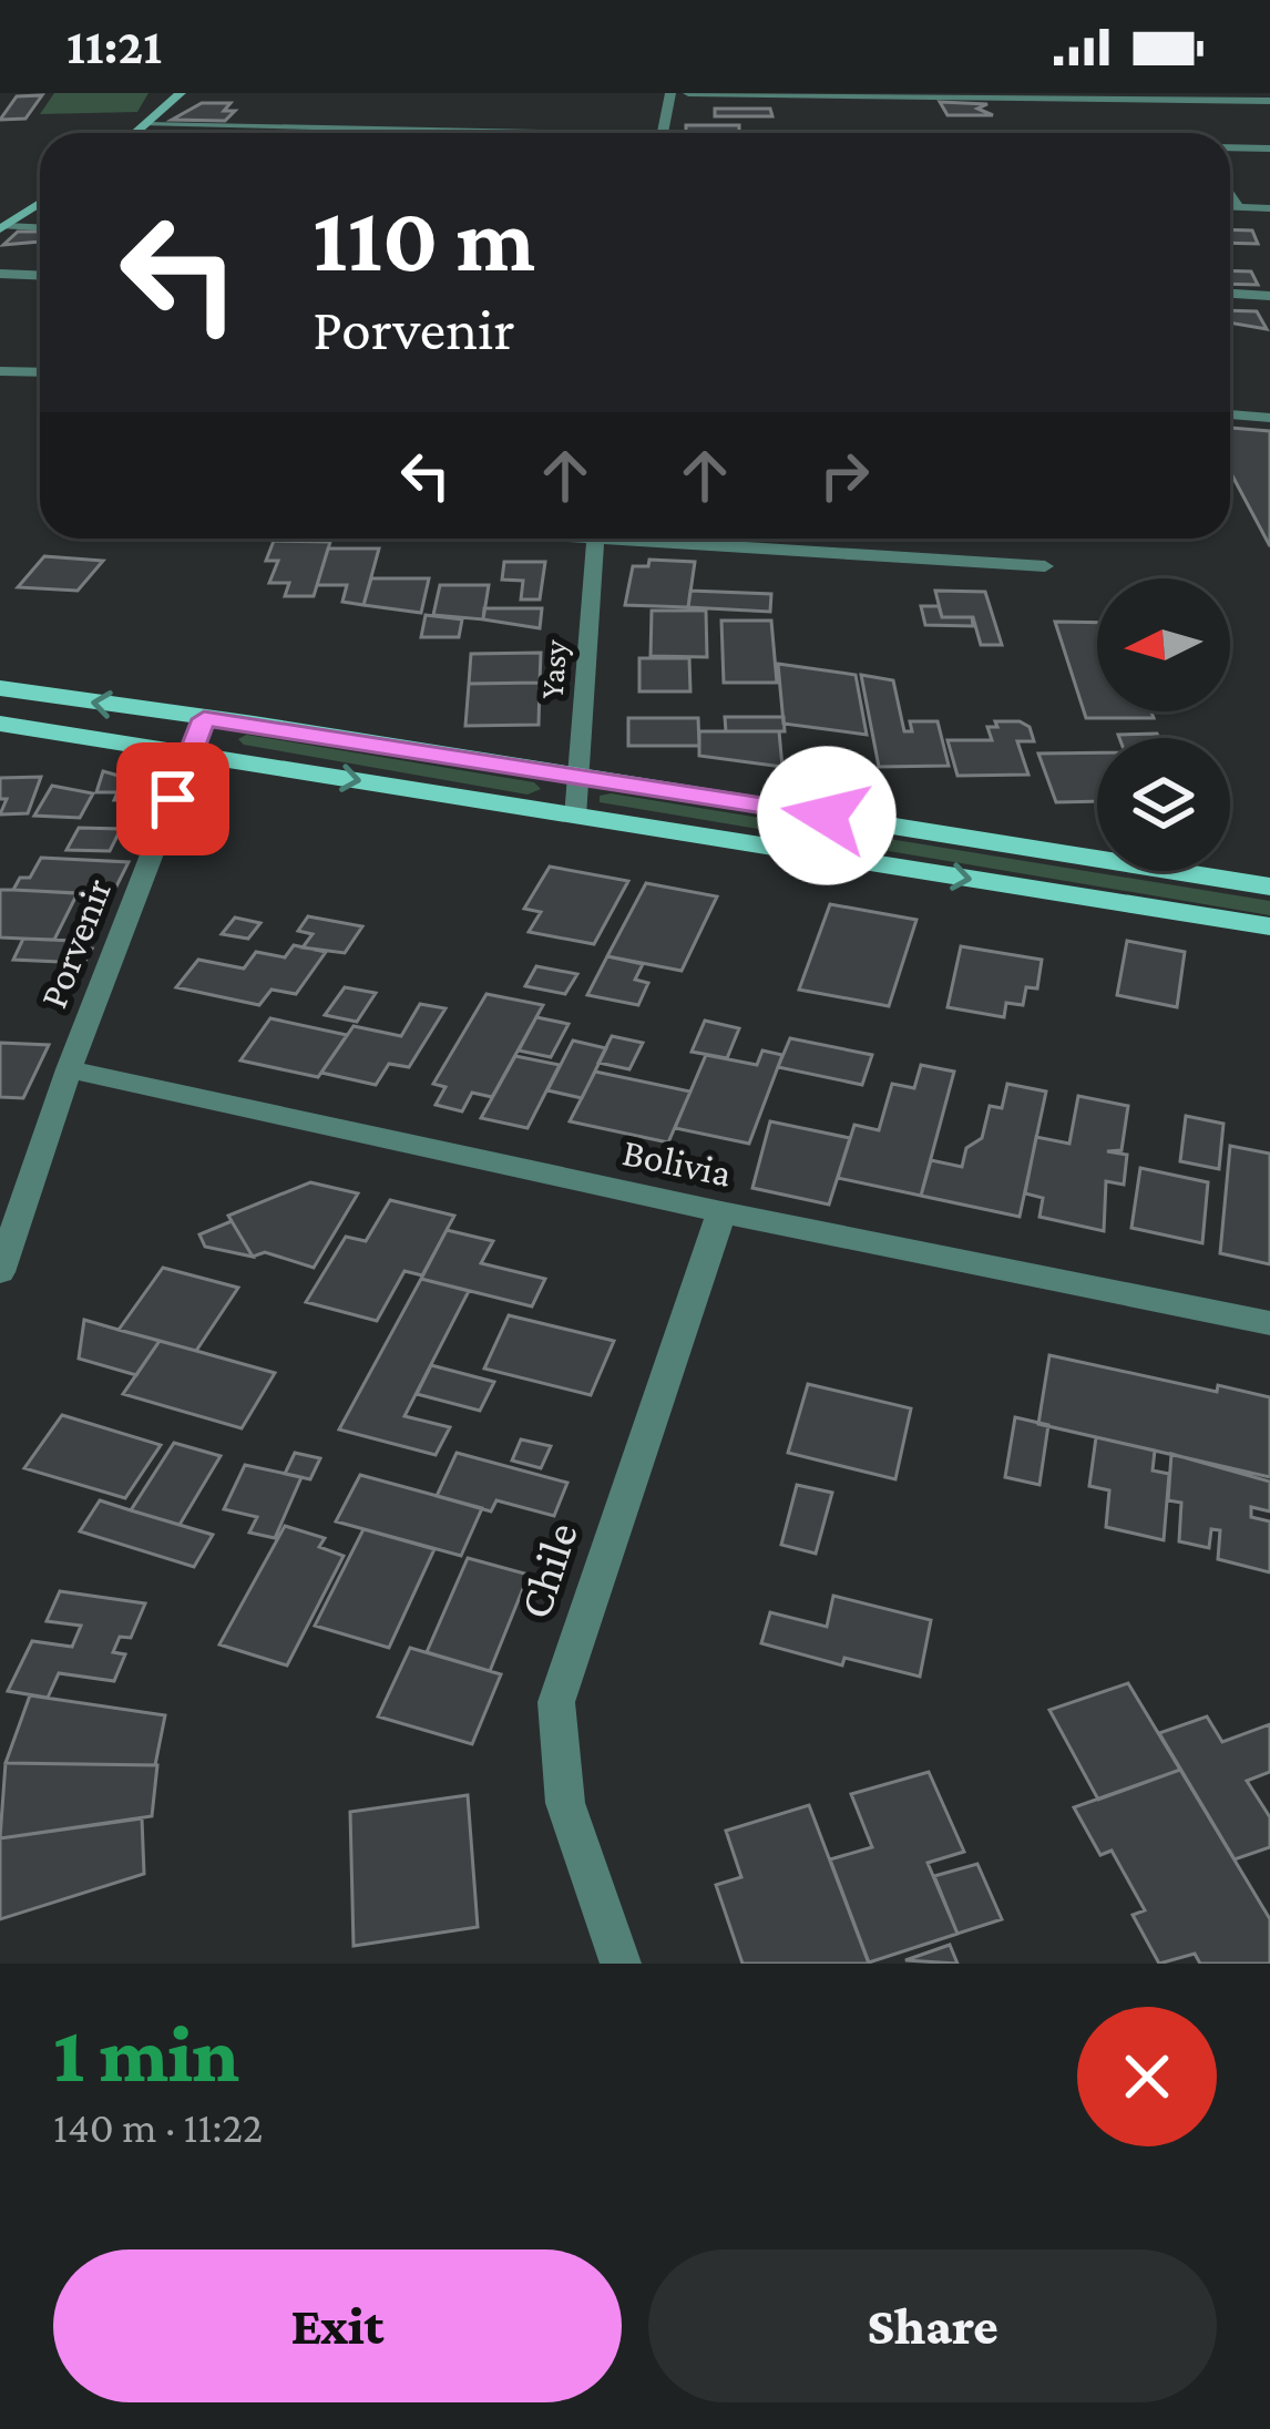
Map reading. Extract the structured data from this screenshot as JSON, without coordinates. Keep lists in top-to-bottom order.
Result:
{
  "streets": {
    "street": [
      "Yasy",
      "Porvenir",
      "Bolivia",
      "Chile"
    ]
  },
  "crossings": [
    ["Porvenir", "Bolivia"],
    ["Bolivia", "Chile"]
  ],
  "north": "left",
  "page": {
    "status": "11:21",
    "turn": ["110 m", "Porvenir"],
    "heading": ["1 min", "140 m · 11:22"],
    "buttons": ["Exit", "Share"]
  }
}
